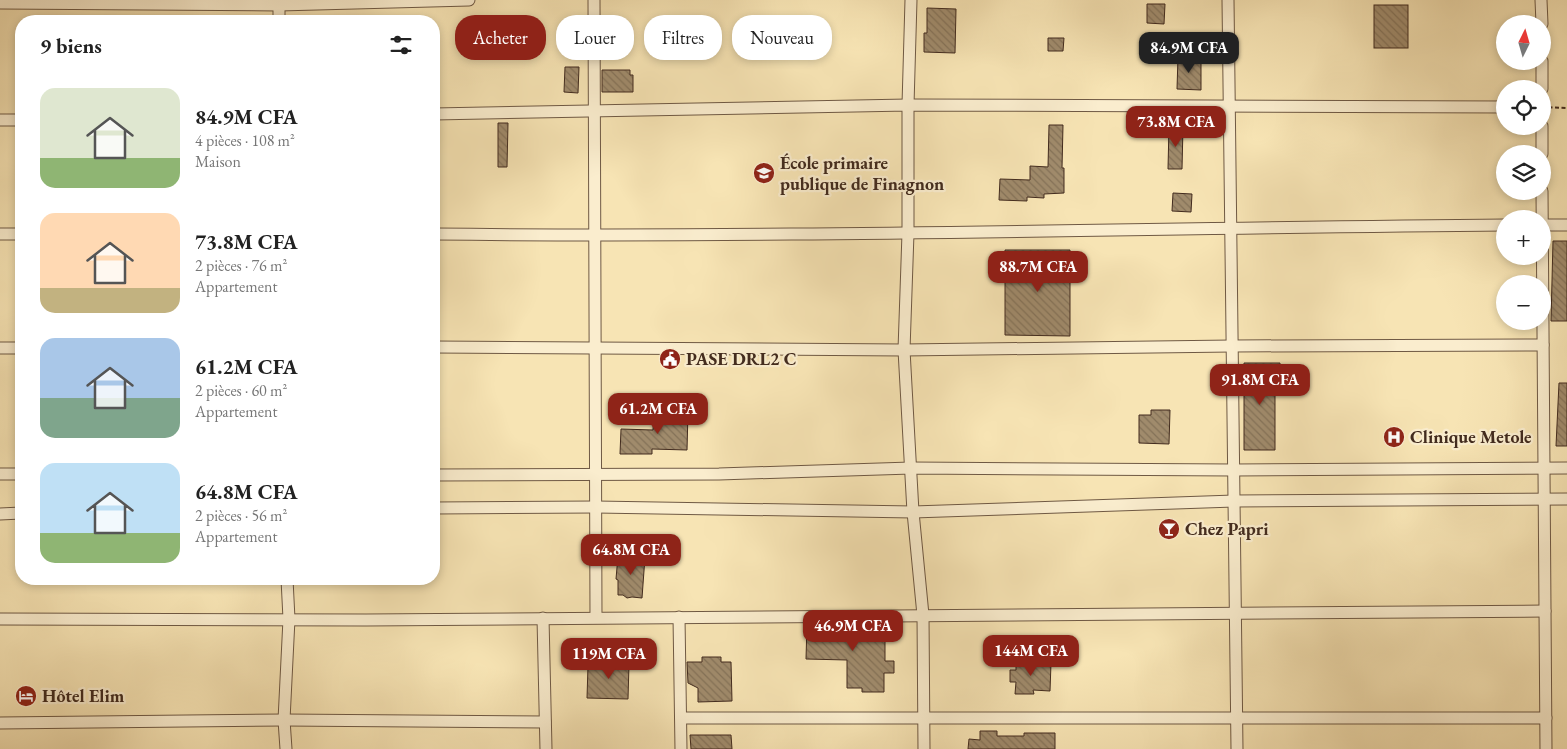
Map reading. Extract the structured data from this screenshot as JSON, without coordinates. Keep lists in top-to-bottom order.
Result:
{
  "places": {
    "school or university": ["École primaire publique de Finagnon"],
    "public building": ["PASE DRL2 C"],
    "hospital": ["Clinique Metole"],
    "bar": ["Chez Papri"],
    "hotel": ["Hôtel Elim"]
  },
  "north": "top",
  "page": {
    "map_buttons": ["+", "−"],
    "chip": [
      "Acheter",
      "Louer",
      "Filtres",
      "Nouveau"
    ],
    "heading": "9 biens",
    "price": [
      "84.9M CFA",
      "73.8M CFA",
      "88.7M CFA",
      "91.8M CFA",
      "61.2M CFA",
      "64.8M CFA",
      "46.9M CFA",
      "144M CFA",
      "119M CFA"
    ],
    "list": [
      {
        "name": "84.9M CFA",
        "note": "4 pièces · 108 m² · Maison"
      },
      {
        "name": "73.8M CFA",
        "note": "2 pièces · 76 m² · Appartement"
      },
      {
        "name": "61.2M CFA",
        "note": "2 pièces · 60 m² · Appartement"
      },
      {
        "name": "64.8M CFA",
        "note": "2 pièces · 56 m² · Appartement"
      }
    ]
  }
}
